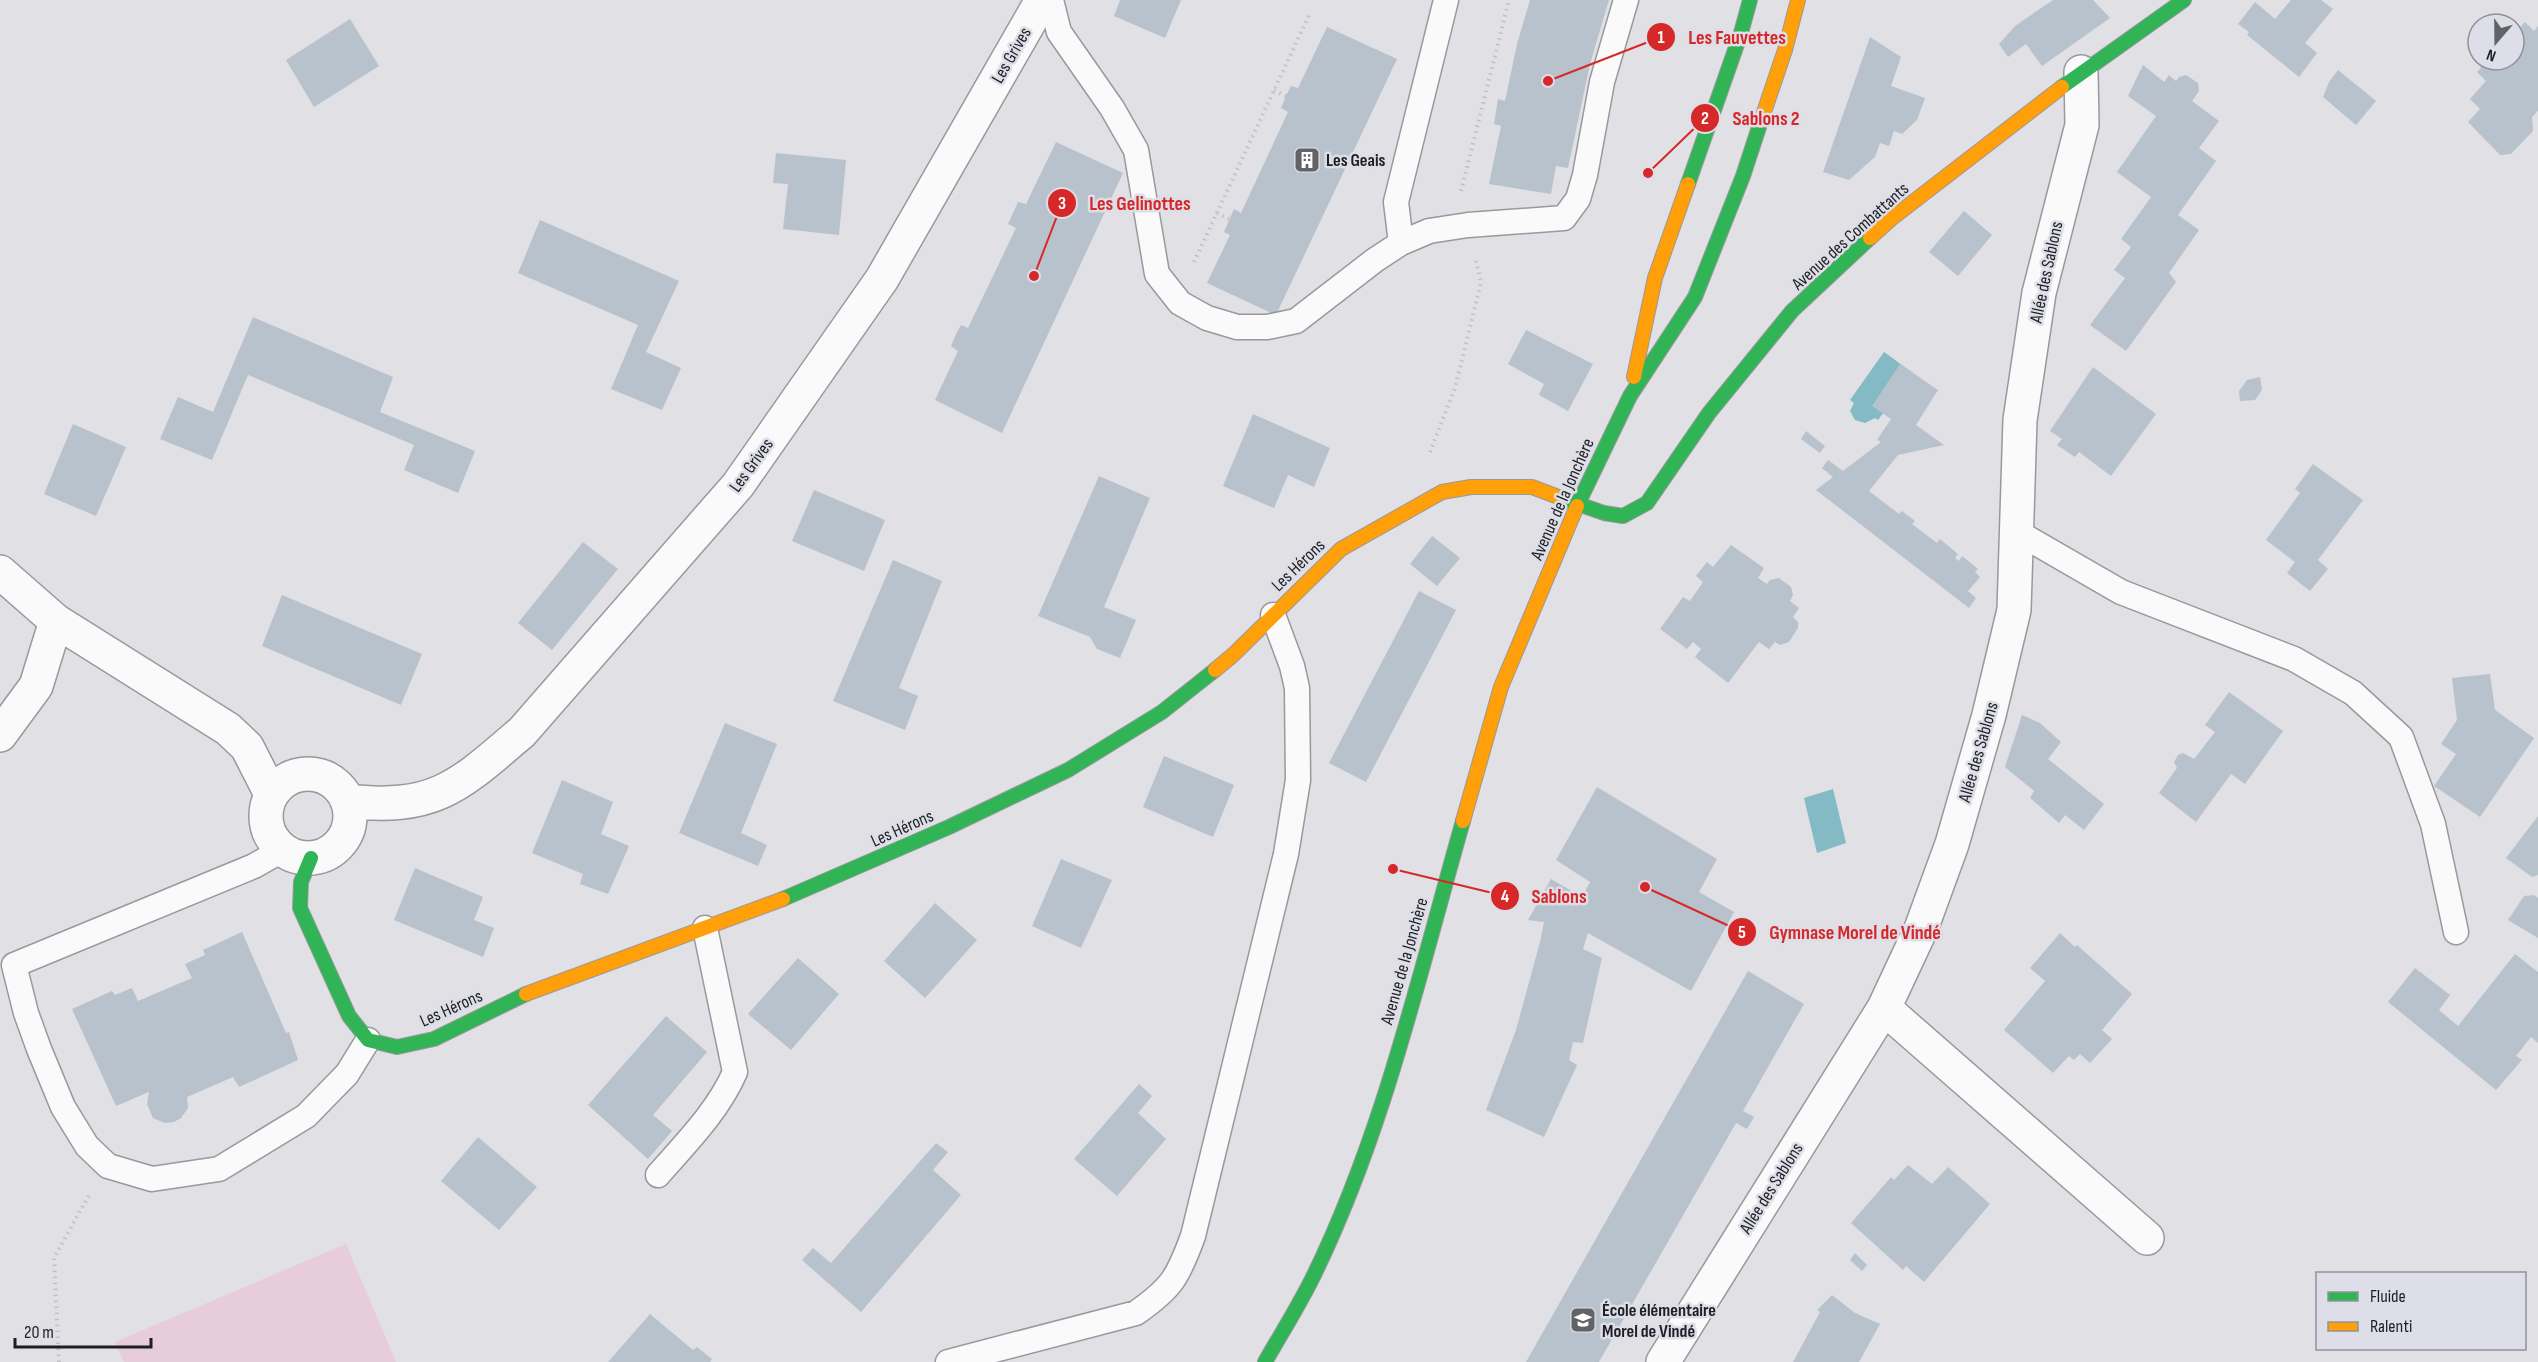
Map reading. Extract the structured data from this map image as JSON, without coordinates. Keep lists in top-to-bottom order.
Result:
{
  "streets": {
    "street": [
      "Les Grives",
      "Avenue des Combattants",
      "Allée des Sablons",
      "Avenue de la Jonchère",
      "Les Hérons"
    ]
  },
  "crossings": [
    ["Avenue des Combattants", "Allée des Sablons"],
    ["Avenue des Combattants", "Avenue de la Jonchère"],
    ["Avenue des Combattants", "Les Hérons"],
    ["Avenue de la Jonchère", "Les Hérons"]
  ],
  "places": {
    "other": [
      "Les Fauvettes",
      "Sablons 2",
      "Les Gelinottes",
      "Sablons",
      "Gymnase Morel de Vindé"
    ],
    "building": ["Les Geais"],
    "school or university": ["École élémentaire Morel de Vindé"]
  },
  "legend": ["Fluide", "Ralenti"],
  "scale_bar": "20 m",
  "north": "bottom"
}
